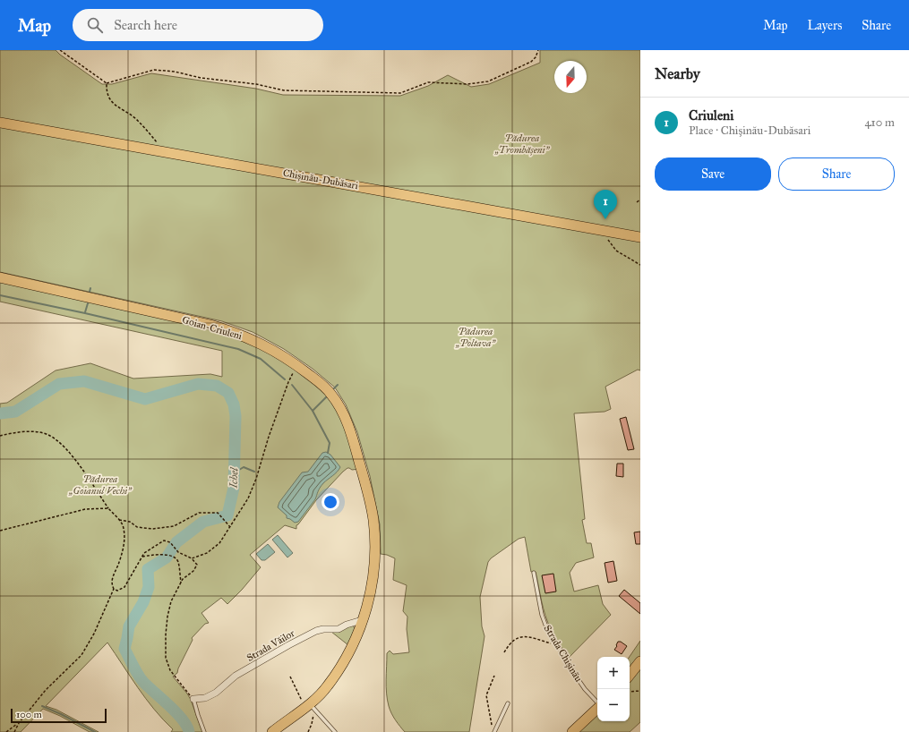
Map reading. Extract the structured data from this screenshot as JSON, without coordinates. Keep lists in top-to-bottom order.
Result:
{
  "streets": {
    "main road": ["Chișinău-Dubăsari", "Goian-Criuleni", "Strada Chișinău"],
    "street": ["Strada Văilor"]
  },
  "crossings": [
    ["Goian-Criuleni", "Strada Văilor"]
  ],
  "water": ["Ichel"],
  "parks": ["Pădurea „Trombășeni”", "Pădurea „Poltava”", "Pădurea „Goianul Vechi”"],
  "scale_bar": "100 m",
  "north": "bottom",
  "page": {
    "header": "Map",
    "search": "Search here",
    "nav": ["Map", "Layers", "Share"],
    "heading": "Nearby",
    "list": [
      {
        "mark": "1",
        "name": "Criuleni",
        "note": "Place · Chișinău-Dubăsari",
        "value": "410 m"
      }
    ],
    "buttons": ["Save", "Share"],
    "pins": "1",
    "map_buttons": ["+", "−"],
    "scale": "100 m"
  }
}
